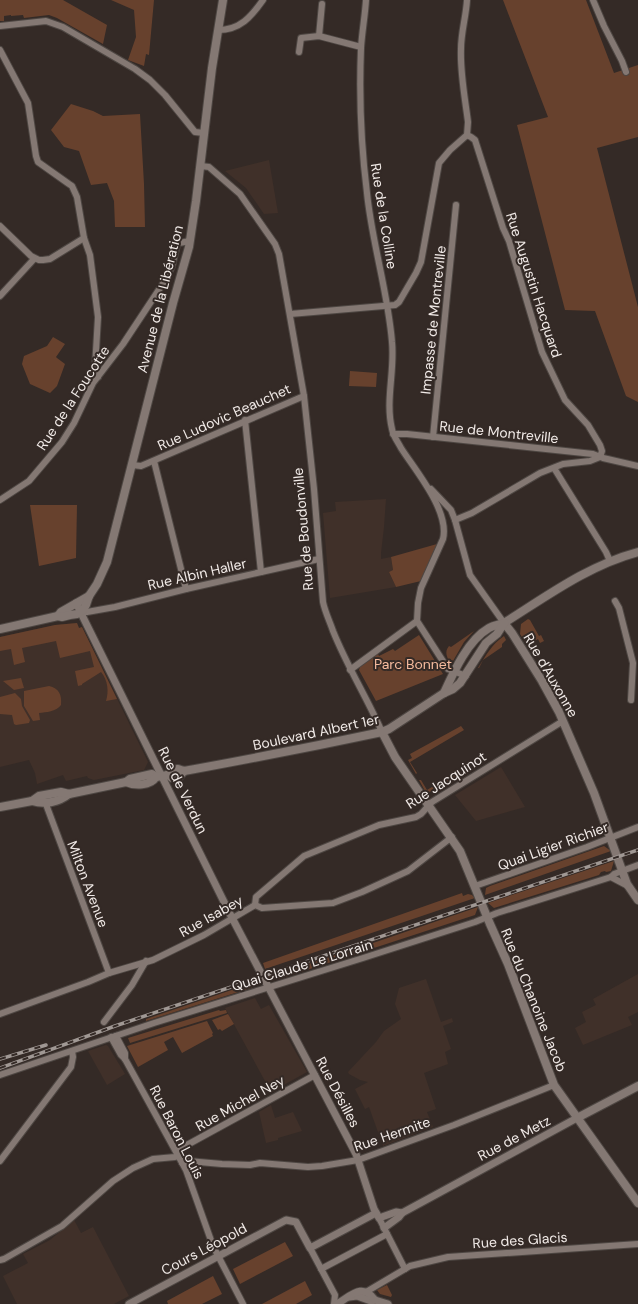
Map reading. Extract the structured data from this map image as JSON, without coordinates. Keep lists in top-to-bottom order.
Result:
{
  "streets": {
    "main road": [
      "Avenue de la Libération",
      "Rue de Boudonville",
      "Rue d'Auxonne",
      "Boulevard Albert 1er",
      "Rue du Chanoine Jacob",
      "Rue de Metz"
    ],
    "street": [
      "Rue de la Colline",
      "Rue Augustin Hacquard",
      "Impasse de Montreville",
      "Rue de la Foucotte",
      "Rue Ludovic Beauchet",
      "Rue de Montreville",
      "Rue Albin Haller",
      "Rue Jacquinot",
      "Rue de Verdun",
      "Quai Ligier Richier",
      "Milton Avenue",
      "Rue Isabey",
      "Quai Claude Le Lorrain",
      "Rue Désilles",
      "Rue Michel Ney",
      "Rue Baron Louis",
      "Rue Hermite",
      "Rue des Glacis",
      "Cours Léopold"
    ]
  },
  "crossings": [
    ["Rue de la Colline", "Rue de Montreville"],
    ["Rue Augustin Hacquard", "Rue de Montreville"],
    ["Avenue de la Libération", "Rue de la Foucotte"],
    ["Avenue de la Libération", "Rue Ludovic Beauchet"],
    ["Avenue de la Libération", "Rue de Boudonville"],
    ["Avenue de la Libération", "Rue Albin Haller"],
    ["Avenue de la Libération", "Rue de Verdun"],
    ["Impasse de Montreville", "Rue de Montreville"],
    ["Rue Ludovic Beauchet", "Rue de Boudonville"],
    ["Rue de Boudonville", "Rue Albin Haller"],
    ["Rue de Boudonville", "Boulevard Albert 1er"],
    ["Rue de Boudonville", "Rue Jacquinot"],
    ["Rue de Boudonville", "Quai Ligier Richier"],
    ["Rue de Boudonville", "Rue Isabey"],
    ["Rue de Boudonville", "Rue du Chanoine Jacob"],
    ["Rue Albin Haller", "Rue de Verdun"],
    ["Rue d'Auxonne", "Boulevard Albert 1er"],
    ["Rue d'Auxonne", "Rue Jacquinot"],
    ["Rue d'Auxonne", "Quai Ligier Richier"],
    ["Rue d'Auxonne", "Quai Claude Le Lorrain"],
    ["Boulevard Albert 1er", "Rue de Verdun"],
    ["Boulevard Albert 1er", "Milton Avenue"],
    ["Rue Jacquinot", "Rue Isabey"],
    ["Rue de Verdun", "Rue Isabey"],
    ["Rue de Verdun", "Quai Claude Le Lorrain"],
    ["Rue de Verdun", "Rue Désilles"],
    ["Quai Ligier Richier", "Rue du Chanoine Jacob"],
    ["Milton Avenue", "Rue Isabey"],
    ["Quai Claude Le Lorrain", "Rue du Chanoine Jacob"],
    ["Quai Claude Le Lorrain", "Rue Désilles"],
    ["Quai Claude Le Lorrain", "Rue Baron Louis"],
    ["Rue du Chanoine Jacob", "Rue Hermite"],
    ["Rue du Chanoine Jacob", "Rue de Metz"],
    ["Rue Désilles", "Rue Michel Ney"],
    ["Rue Désilles", "Rue Hermite"],
    ["Rue Michel Ney", "Rue Baron Louis"],
    ["Rue Baron Louis", "Rue Hermite"],
    ["Rue Baron Louis", "Cours Léopold"]
  ],
  "parks": ["Parc Bonnet"]
}
